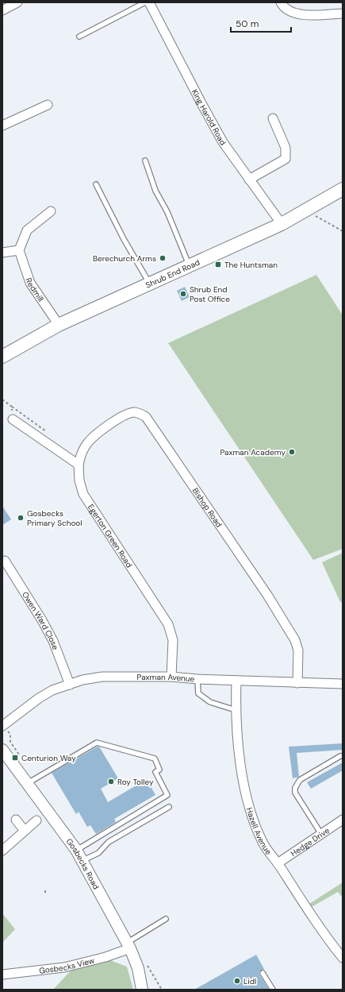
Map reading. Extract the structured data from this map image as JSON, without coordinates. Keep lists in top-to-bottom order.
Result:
{
  "streets": {
    "main road": ["Shrub End Road"],
    "street": [
      "King Harold Road",
      "Redmill",
      "Bishop Road",
      "Egerton Green Road",
      "Owen Ward Close",
      "Paxman Avenue",
      "Hazell Avenue",
      "Hedge Drive",
      "Gosbecks Road",
      "Gosbecks View"
    ]
  },
  "crossings": [
    ["King Harold Road", "Shrub End Road"],
    ["Shrub End Road", "Redmill"],
    ["Bishop Road", "Egerton Green Road"],
    ["Bishop Road", "Paxman Avenue"],
    ["Egerton Green Road", "Paxman Avenue"],
    ["Owen Ward Close", "Paxman Avenue"],
    ["Paxman Avenue", "Hazell Avenue"],
    ["Hazell Avenue", "Hedge Drive"],
    ["Gosbecks Road", "Gosbecks View"]
  ],
  "places": {
    "other": [
      "Berechurch Arms",
      "Shrub End Post Office",
      "Paxman Academy",
      "Gosbecks Primary School",
      "Roy Tolley",
      "Lidl"
    ],
    "transit": ["The Huntsman", "Centurion Way"]
  },
  "scale_bar": "50 m"
}
